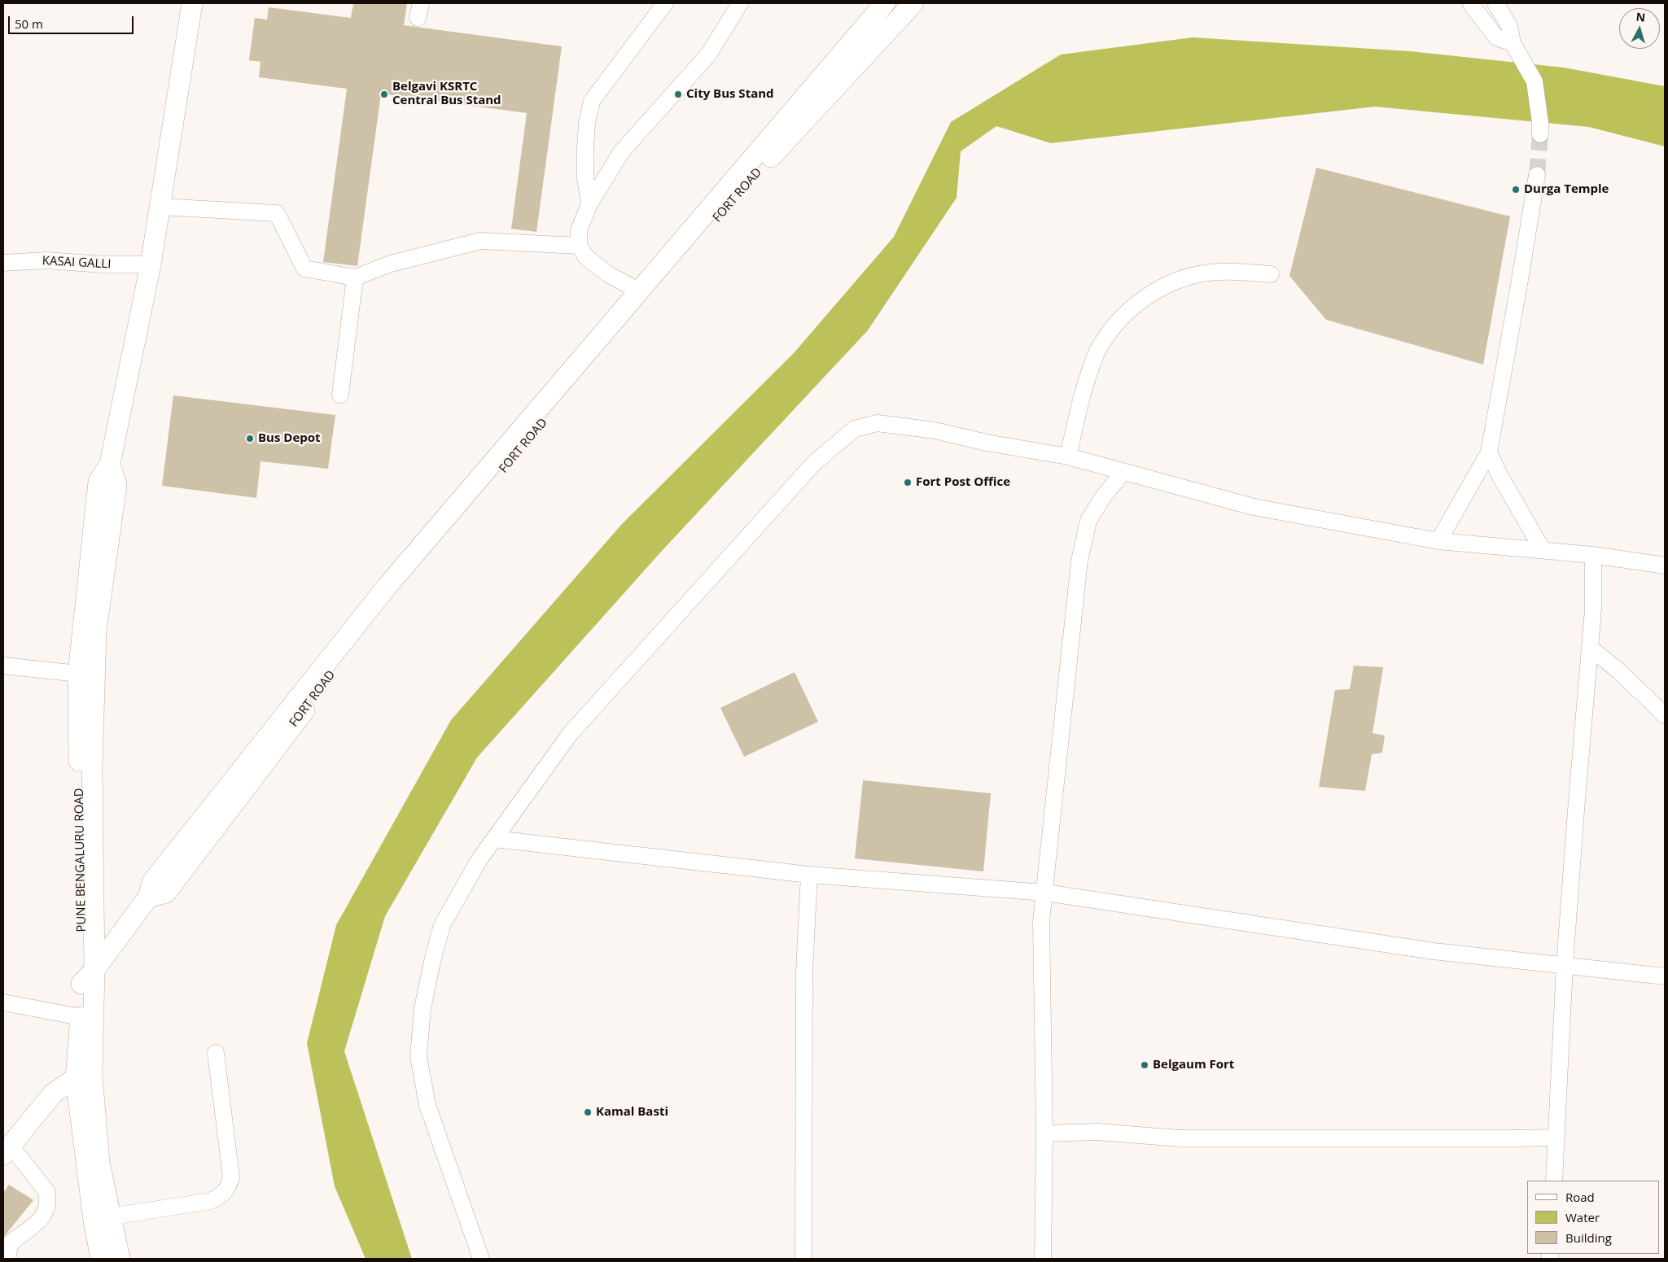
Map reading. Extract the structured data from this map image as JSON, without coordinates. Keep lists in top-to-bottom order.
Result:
{
  "streets": {
    "main road": ["FORT ROAD", "PUNE BENGALURU ROAD"],
    "street": ["KASAI GALLI"]
  },
  "crossings": [
    ["FORT ROAD", "PUNE BENGALURU ROAD"]
  ],
  "places": [
    "Belgavi KSRTC Central Bus Stand",
    "City Bus Stand",
    "Durga Temple",
    "Bus Depot",
    "Fort Post Office",
    "Belgaum Fort",
    "Kamal Basti"
  ],
  "legend": ["Road", "Water", "Building"],
  "scale_bar": "50 m",
  "north": "top"
}
